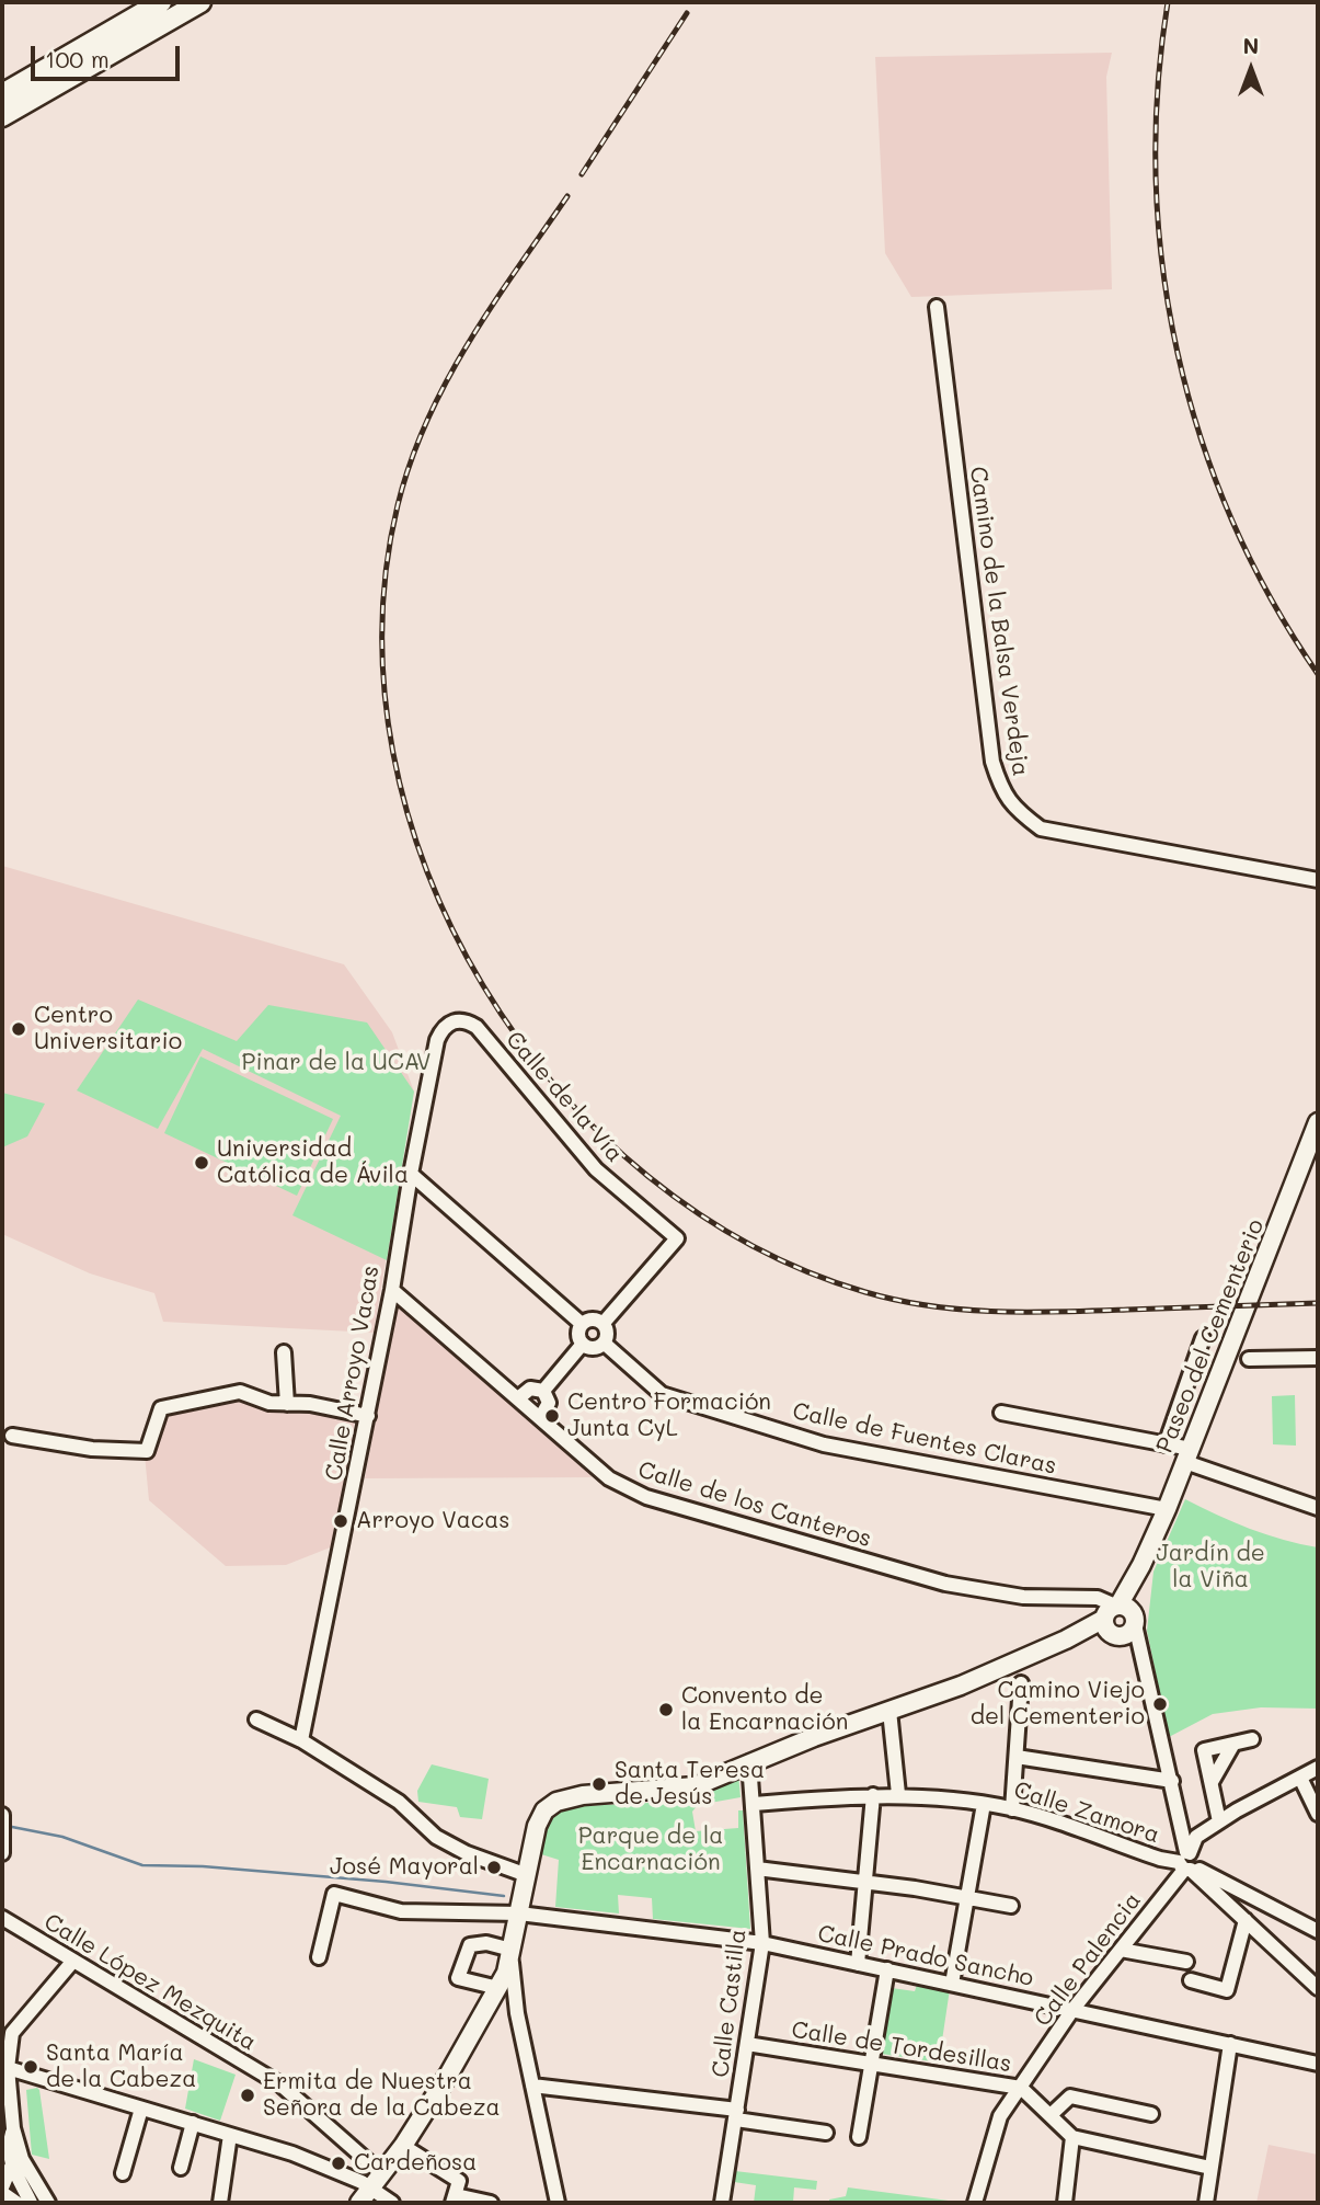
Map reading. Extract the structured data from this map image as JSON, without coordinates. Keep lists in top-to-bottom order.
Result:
{
  "streets": {
    "main road": ["Paseo del Cementerio"],
    "street": [
      "Camino de la Balsa Verdeja",
      "Calle de la Vía",
      "Calle Arroyo Vacas",
      "Calle de Fuentes Claras",
      "Calle de los Canteros",
      "Calle Zamora",
      "Calle Prado Sancho",
      "Calle Palencia",
      "Calle López Mezquita",
      "Calle Castilla",
      "Calle de Tordesillas"
    ]
  },
  "crossings": [
    ["Calle de la Vía", "Calle Arroyo Vacas"],
    ["Calle de la Vía", "Calle de Fuentes Claras"],
    ["Paseo del Cementerio", "Calle de Fuentes Claras"],
    ["Paseo del Cementerio", "Calle de los Canteros"],
    ["Calle Arroyo Vacas", "Calle de los Canteros"],
    ["Calle Zamora", "Calle Palencia"],
    ["Calle Zamora", "Calle Castilla"],
    ["Calle Prado Sancho", "Calle Palencia"],
    ["Calle Prado Sancho", "Calle Castilla"],
    ["Calle Palencia", "Calle de Tordesillas"],
    ["Calle Castilla", "Calle de Tordesillas"]
  ],
  "parks": ["Pinar de la UCAV", "Jardín de la Viña", "Parque de la Encarnación"],
  "places": [
    "Centro Universitario",
    "Universidad Católica de Ávila",
    "Centro Formación Junta CyL",
    "Arroyo Vacas",
    "Camino Viejo del Cementerio",
    "Convento de la Encarnación",
    "Santa Teresa de Jesús",
    "José Mayoral",
    "Santa María de la Cabeza",
    "Ermita de Nuestra Señora de la Cabeza",
    "Cardeñosa"
  ],
  "scale_bar": "100 m",
  "north": "top"
}
